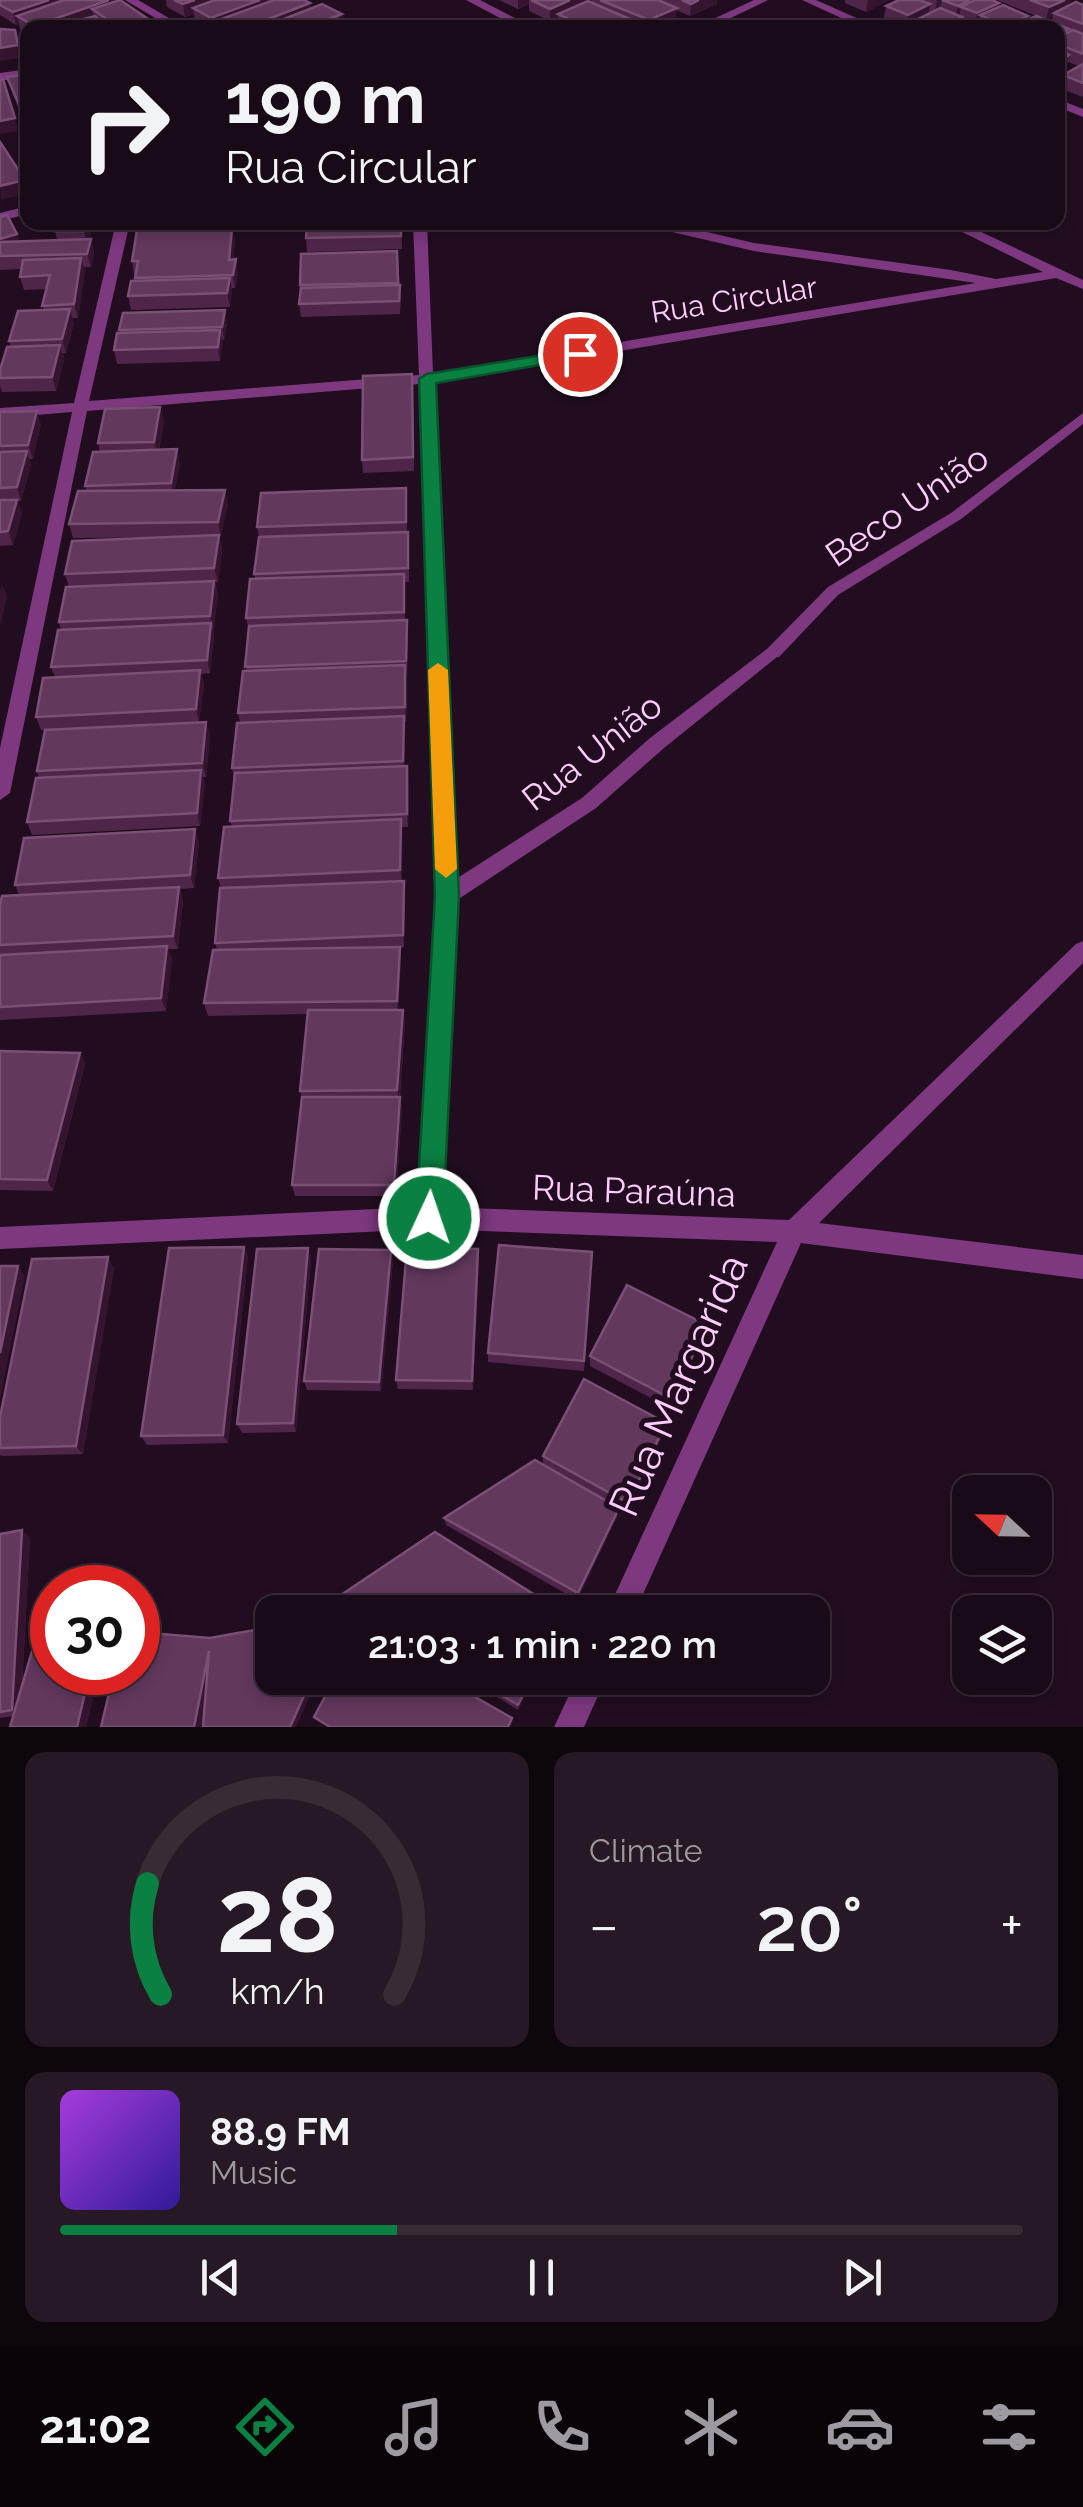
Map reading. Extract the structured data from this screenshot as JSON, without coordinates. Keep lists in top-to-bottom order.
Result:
{
  "streets": {
    "street": [
      "Rua Circular",
      "Rua União",
      "Rua Paraúna",
      "Rua Margarida"
    ],
    "lane": ["Beco União"]
  },
  "crossings": [
    ["Beco União", "Rua União"],
    ["Rua Paraúna", "Rua Margarida"]
  ],
  "north": "left",
  "page": {
    "turn": ["190 m", "Rua Circular"],
    "limit": "30",
    "trip": "21:03 · 1 min · 220 m",
    "tile": "Climate",
    "heat": ["−", "20°", "+"],
    "song": ["88.9 FM", "Music"],
    "tabs": "21:02",
    "gauge": ["28", "km/h"]
  }
}
